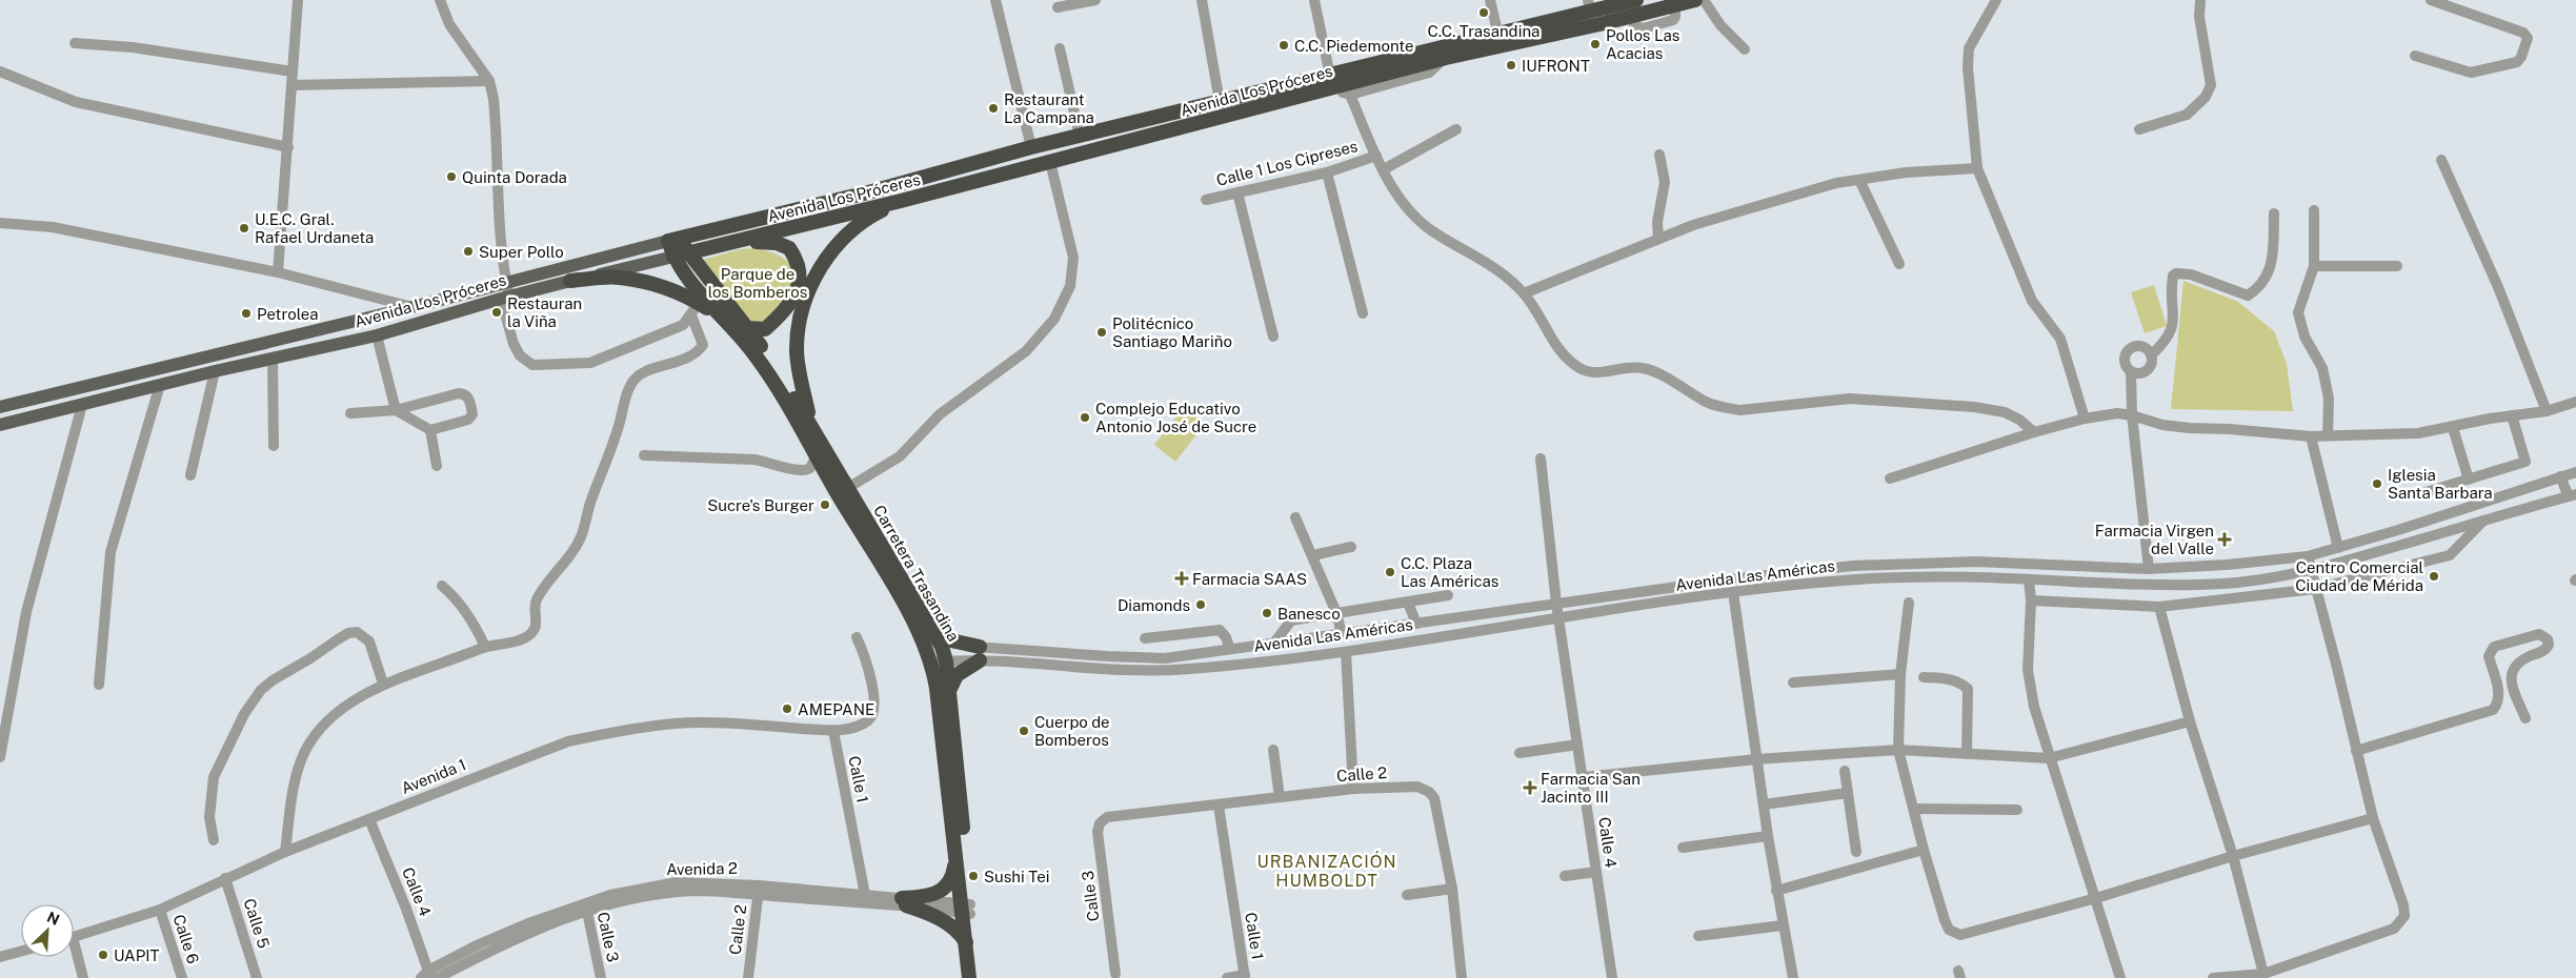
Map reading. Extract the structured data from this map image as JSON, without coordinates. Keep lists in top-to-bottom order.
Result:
{
  "streets": {
    "highway": ["Avenida Los Próceres", "Carretera Trasandina"],
    "street": [
      "Calle 1 Los Cipreses",
      "Avenida Las Américas",
      "Calle 2",
      "Avenida 1",
      "Calle 1",
      "Calle 4",
      "Avenida 2",
      "Calle 3",
      "Calle 5",
      "Calle 6"
    ]
  },
  "crossings": [
    ["Avenida Los Próceres", "Carretera Trasandina"],
    ["Carretera Trasandina", "Avenida Las Américas"],
    ["Carretera Trasandina", "Avenida 2"],
    ["Avenida Las Américas", "Calle 4"],
    ["Calle 2", "Calle 1"],
    ["Calle 2", "Avenida 2"],
    ["Calle 2", "Calle 3"],
    ["Avenida 1", "Calle 1"],
    ["Avenida 1", "Calle 4"],
    ["Avenida 1", "Calle 5"],
    ["Avenida 1", "Calle 6"],
    ["Calle 1", "Avenida 2"]
  ],
  "districts": ["URBANIZACIÓN HUMBOLDT"],
  "parks": ["Parque de los Bomberos"],
  "places": {
    "other": [
      "C.C. Trasandina",
      "Pollos Las Acacias",
      "C.C. Piedemonte",
      "IUFRONT",
      "Restaurant La Campana",
      "Quinta Dorada",
      "U.E.C. Gral. Rafael Urdaneta",
      "Super Pollo",
      "Restauran la Viña",
      "Petrolea",
      "Politécnico Santiago Mariño",
      "Complejo Educativo Antonio José de Sucre",
      "Iglesia Santa Barbara",
      "Sucre's Burger",
      "C.C. Plaza Las Américas",
      "Centro Comercial Ciudad de Mérida",
      "Diamonds",
      "Banesco",
      "AMEPANE",
      "Cuerpo de Bomberos",
      "Sushi Tei",
      "UAPIT"
    ],
    "health": ["Farmacia Virgen del Valle", "Farmacia SAAS", "Farmacia San Jacinto III"]
  },
  "north": "top right"
}
